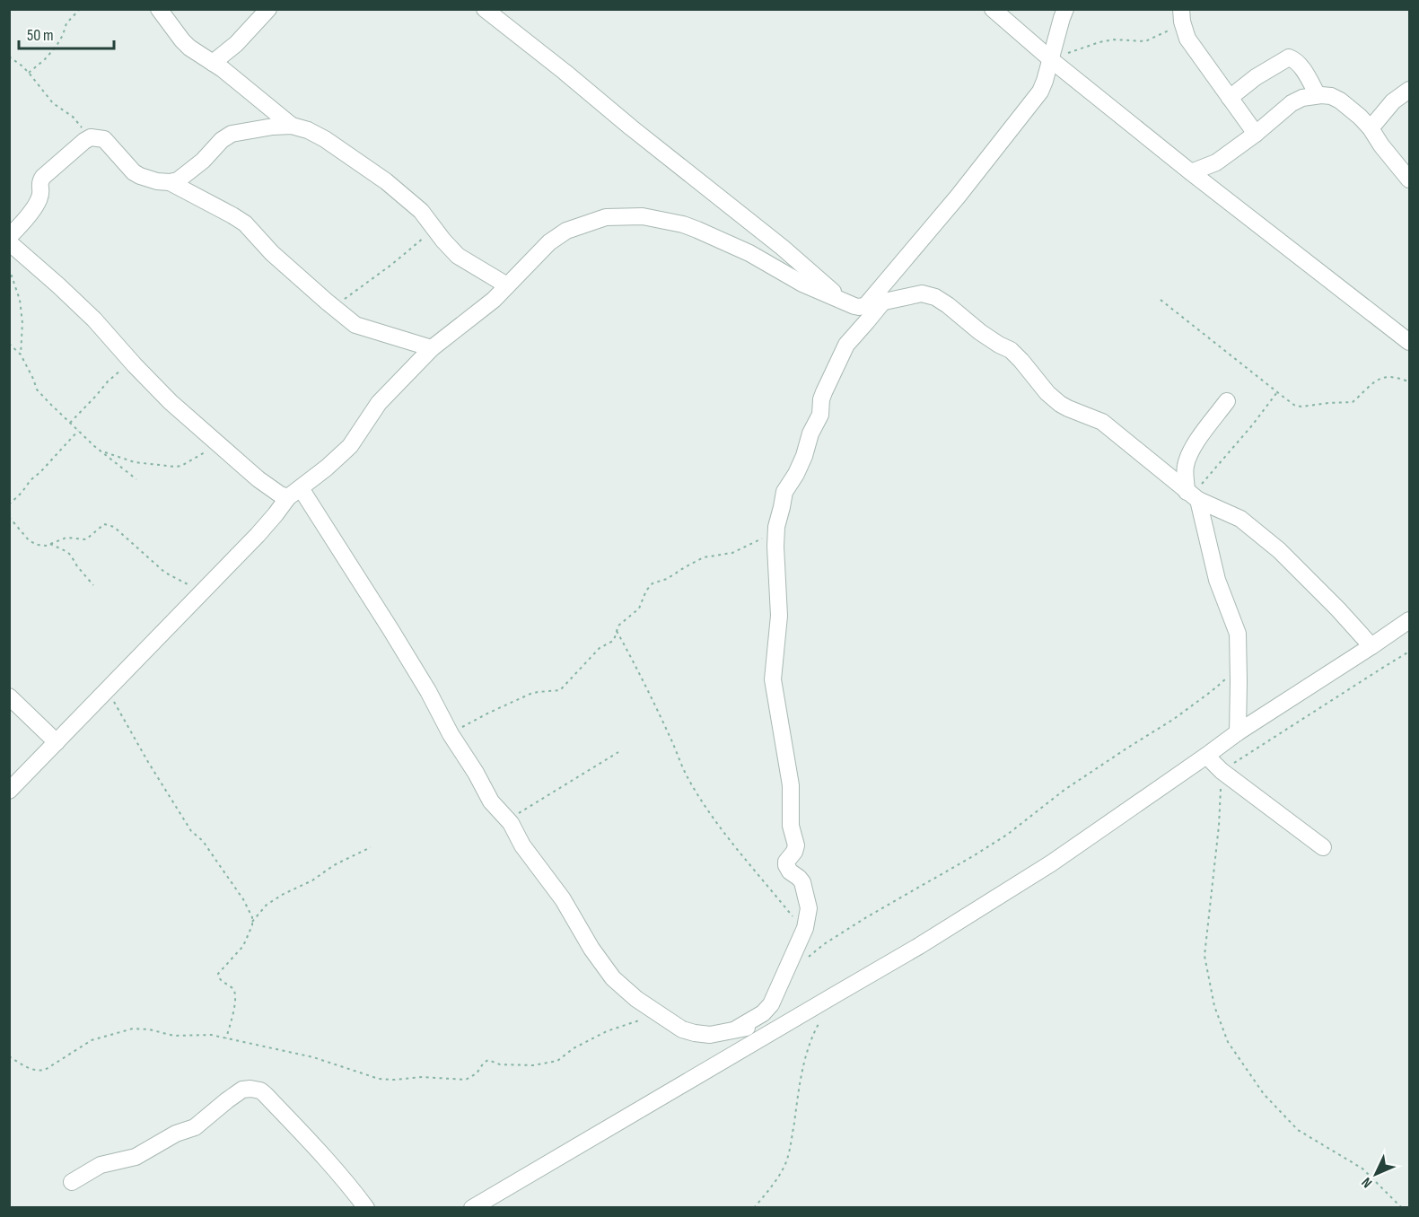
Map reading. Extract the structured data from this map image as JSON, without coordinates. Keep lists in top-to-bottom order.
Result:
{
  "scale_bar": "50 m",
  "north": "bottom left"
}
